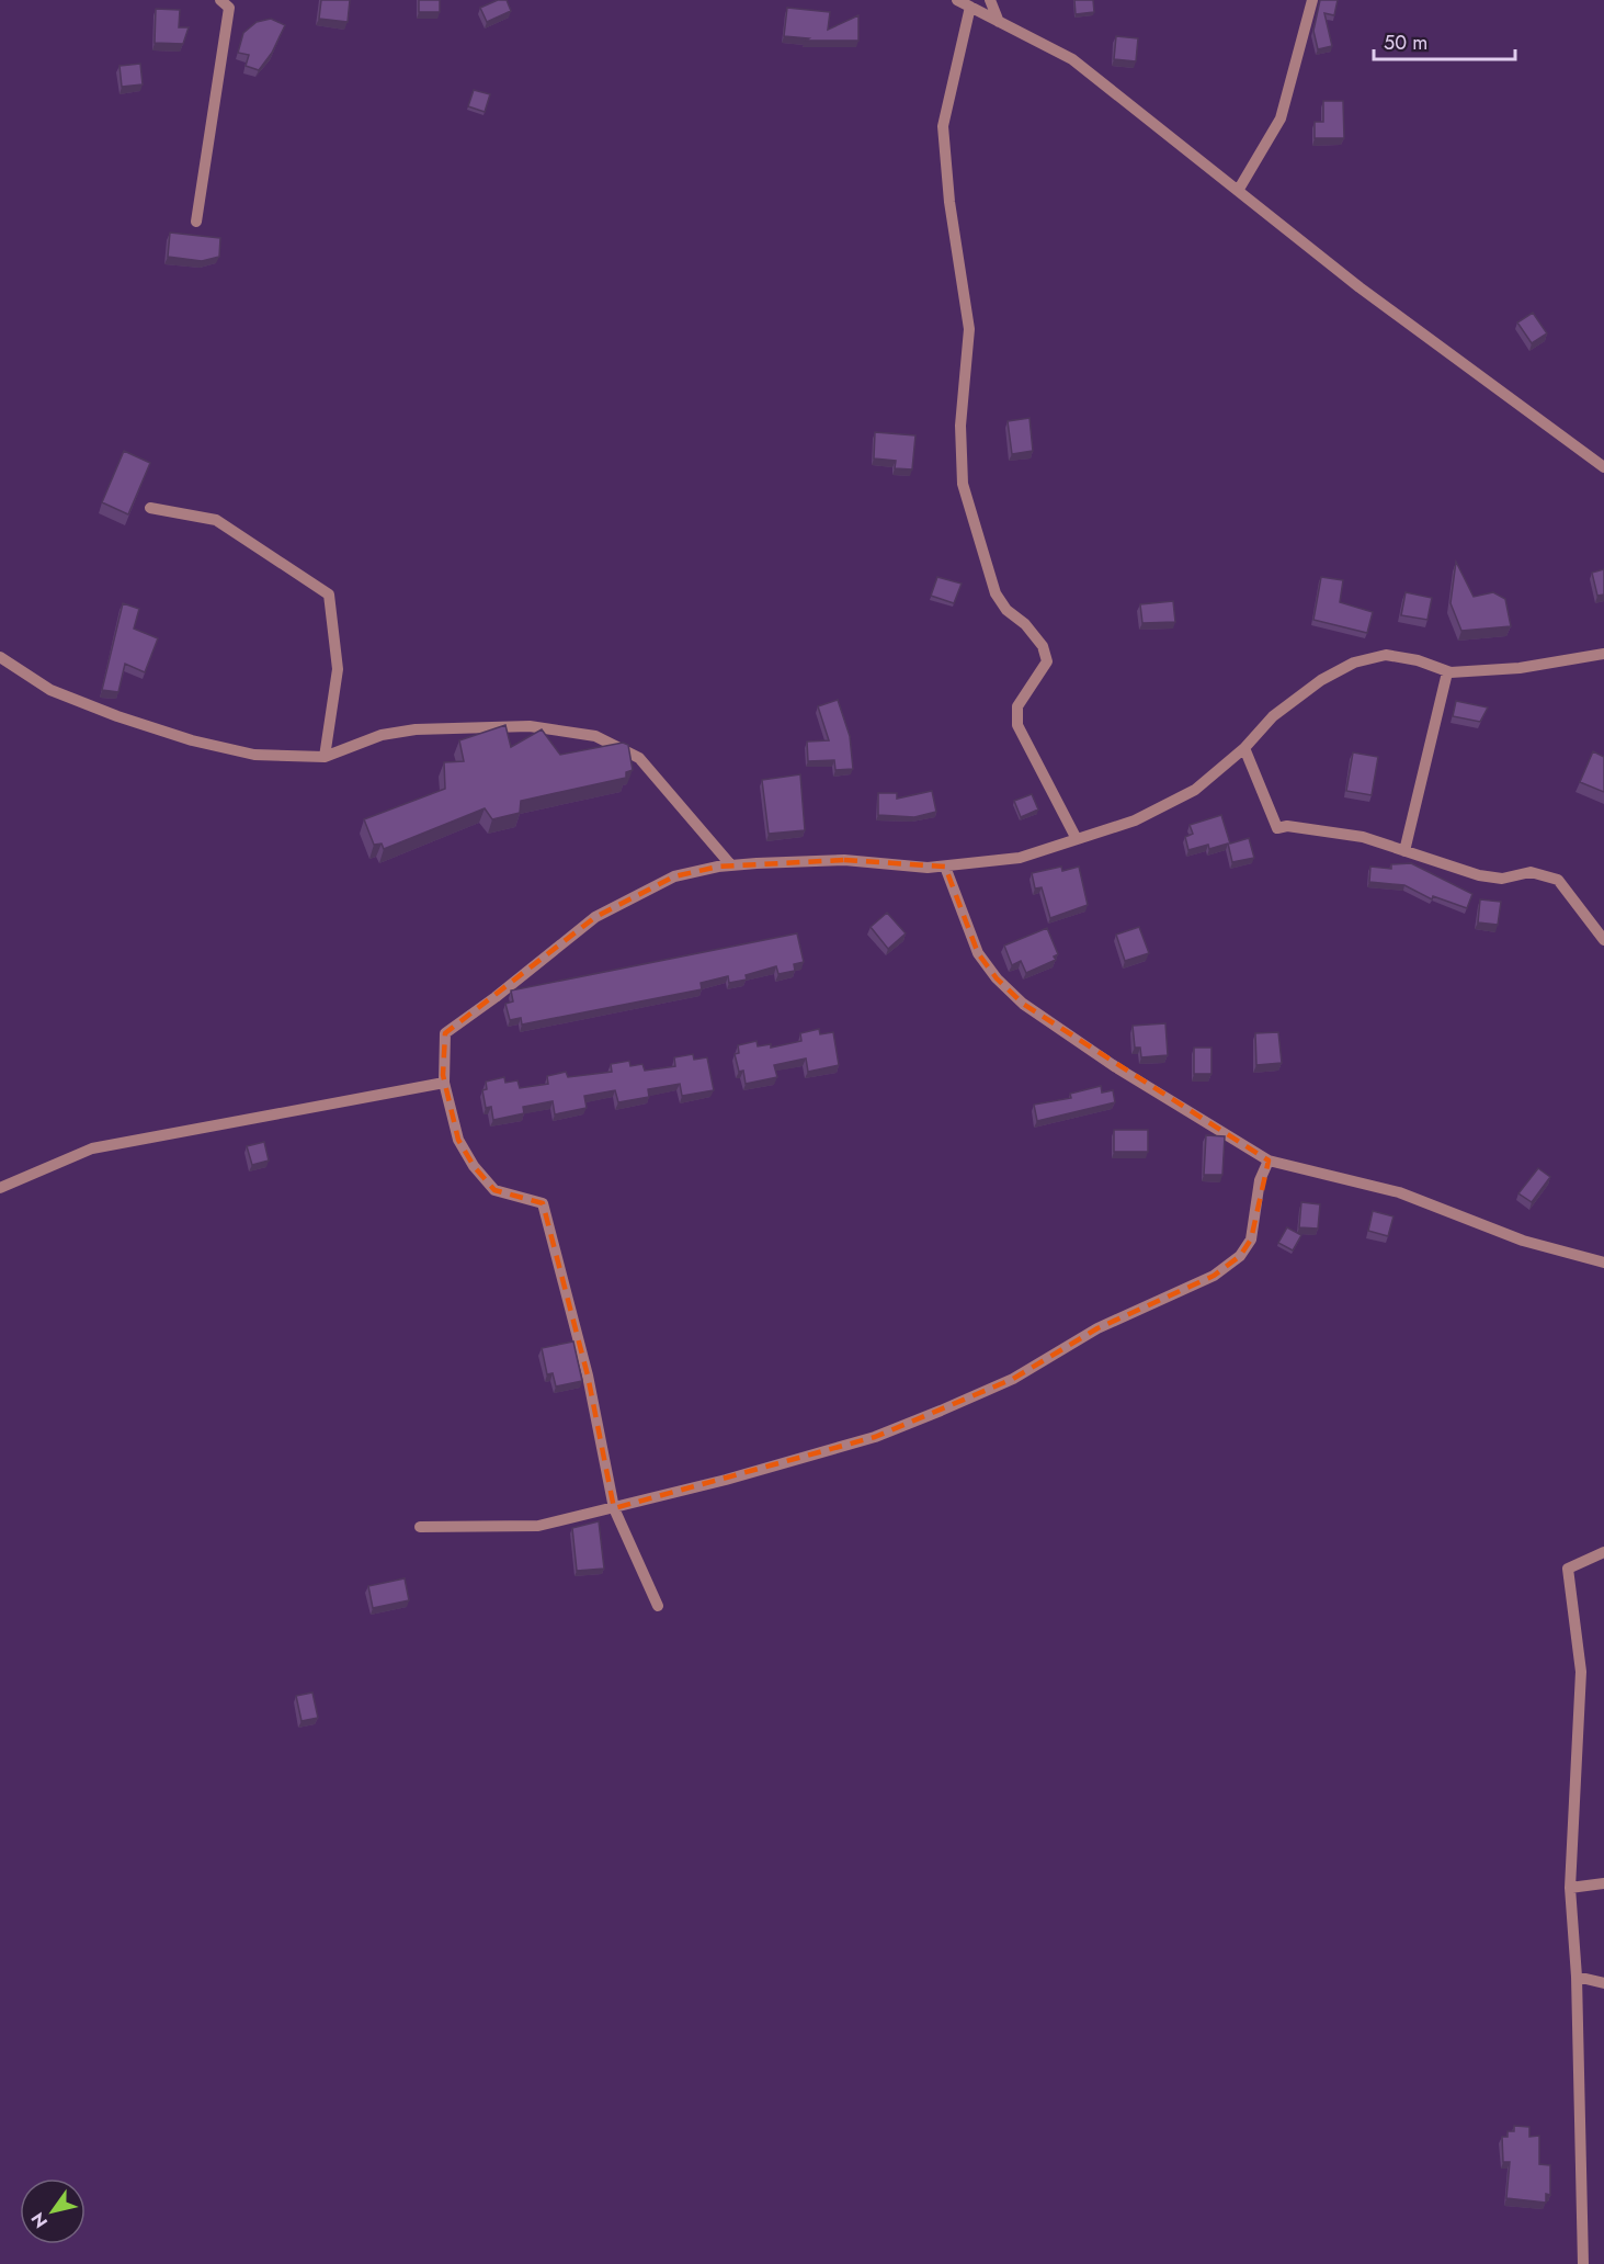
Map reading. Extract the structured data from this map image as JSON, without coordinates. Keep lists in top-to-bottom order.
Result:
{
  "scale_bar": "50 m",
  "north": "bottom left"
}
